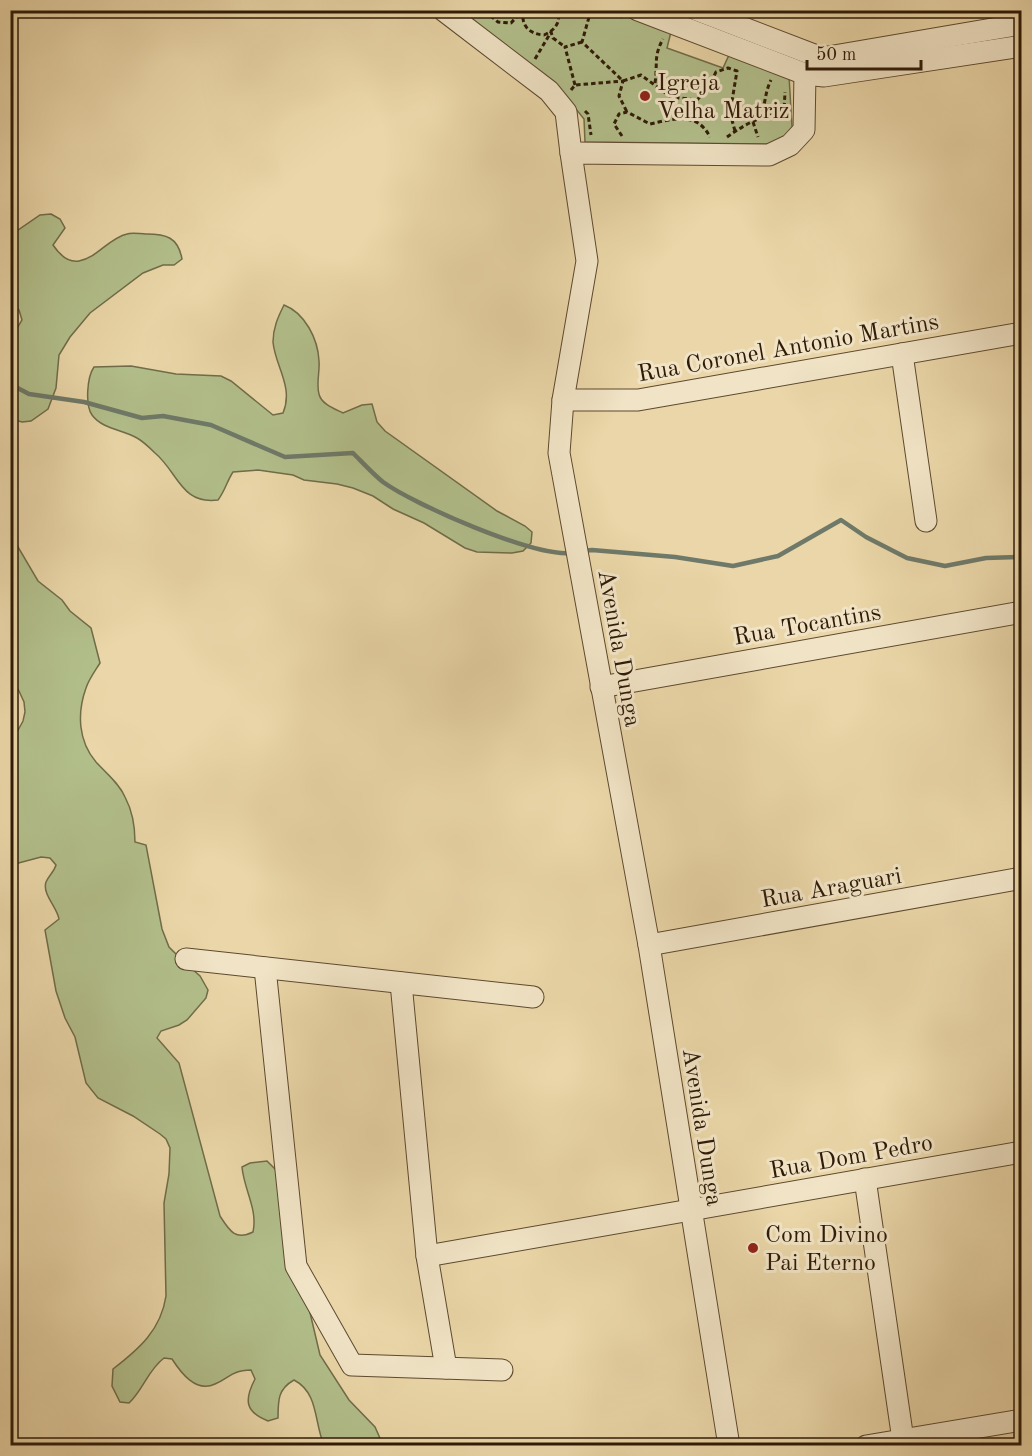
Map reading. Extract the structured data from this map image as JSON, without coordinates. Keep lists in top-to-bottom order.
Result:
{
  "streets": {
    "street": [
      "Rua Coronel Antonio Martins",
      "Rua Tocantins",
      "Avenida Dunga",
      "Rua Araguari",
      "Rua Dom Pedro"
    ]
  },
  "crossings": [
    ["Rua Coronel Antonio Martins", "Avenida Dunga"],
    ["Rua Tocantins", "Avenida Dunga"],
    ["Avenida Dunga", "Rua Araguari"],
    ["Avenida Dunga", "Rua Dom Pedro"]
  ],
  "places": ["Igreja Velha Matriz", "Com Divino Pai Eterno"],
  "scale_bar": "50 m"
}
